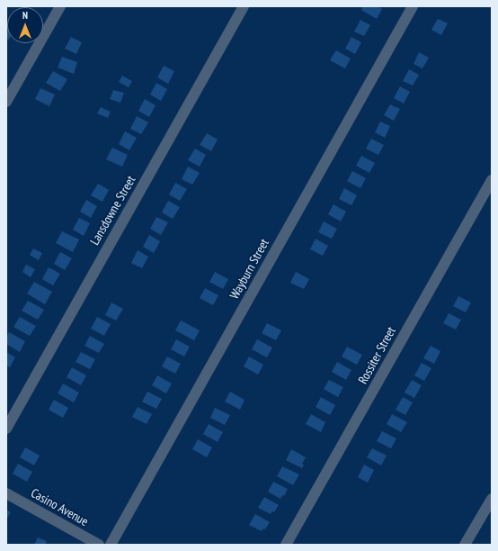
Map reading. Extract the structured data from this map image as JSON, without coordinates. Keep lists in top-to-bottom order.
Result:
{
  "streets": {
    "street": [
      "Lansdowne Street",
      "Wayburn Street",
      "Rossiter Street",
      "Casino Avenue"
    ]
  },
  "north": "top"
}
